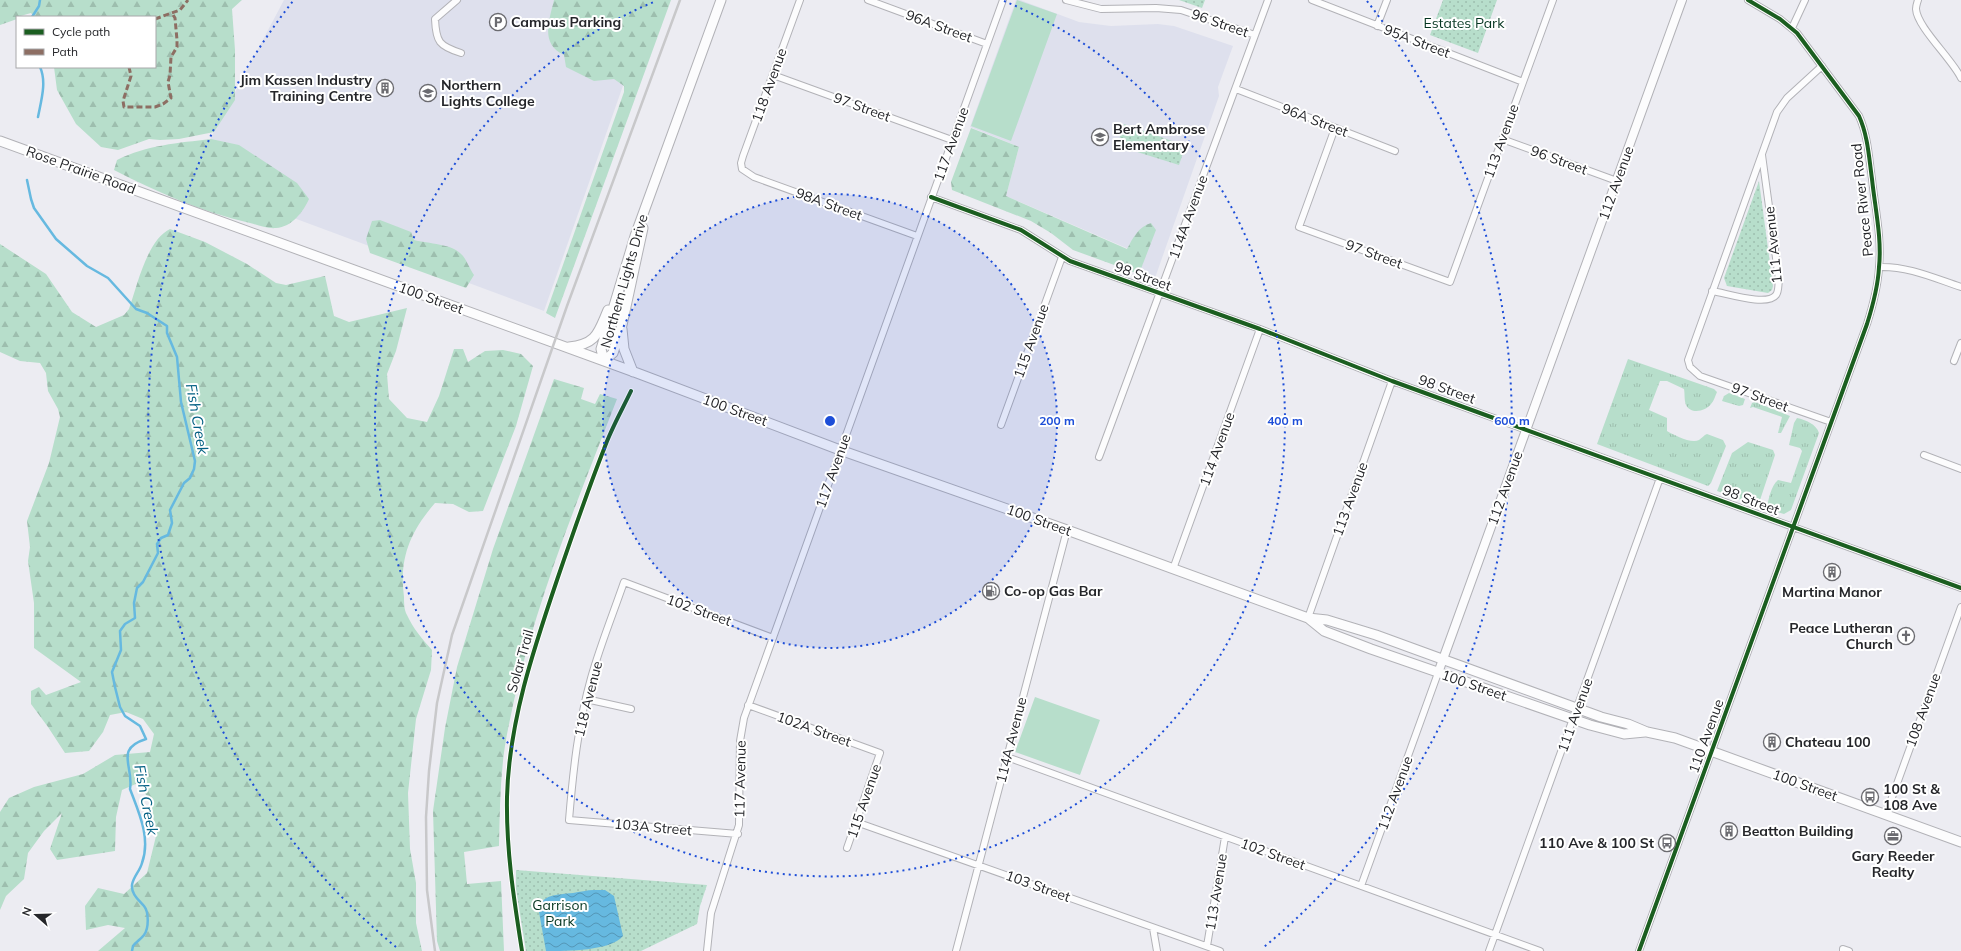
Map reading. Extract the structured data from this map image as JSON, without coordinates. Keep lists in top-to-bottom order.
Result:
{
  "streets": {
    "main road": ["Rose Prairie Road", "Northern Lights Drive", "100 Street"],
    "street": [
      "96 Street",
      "96A Street",
      "95A Street",
      "118 Avenue",
      "97 Street",
      "113 Avenue",
      "117 Avenue",
      "112 Avenue",
      "Peace River Road",
      "98A Street",
      "114A Avenue",
      "111 Avenue",
      "98 Street",
      "115 Avenue",
      "114 Avenue",
      "102 Street",
      "108 Avenue",
      "102A Street",
      "110 Avenue",
      "103A Street",
      "103 Street"
    ],
    "cycle path": ["Solar Trail"]
  },
  "crossings": [
    ["96 Street", "113 Avenue"],
    ["96 Street", "112 Avenue"],
    ["96 Street", "114A Avenue"],
    ["96A Street", "97 Street"],
    ["96A Street", "117 Avenue"],
    ["96A Street", "114A Avenue"],
    ["95A Street", "113 Avenue"],
    ["118 Avenue", "97 Street"],
    ["118 Avenue", "98A Street"],
    ["118 Avenue", "102 Street"],
    ["118 Avenue", "103A Street"],
    ["97 Street", "113 Avenue"],
    ["97 Street", "117 Avenue"],
    ["97 Street", "Peace River Road"],
    ["97 Street", "111 Avenue"],
    ["113 Avenue", "98 Street"],
    ["113 Avenue", "100 Street"],
    ["113 Avenue", "102 Street"],
    ["113 Avenue", "103 Street"],
    ["117 Avenue", "98A Street"],
    ["117 Avenue", "98 Street"],
    ["117 Avenue", "100 Street"],
    ["117 Avenue", "102 Street"],
    ["117 Avenue", "102A Street"],
    ["117 Avenue", "103A Street"],
    ["Rose Prairie Road", "100 Street"],
    ["112 Avenue", "98 Street"],
    ["112 Avenue", "100 Street"],
    ["112 Avenue", "102 Street"],
    ["Peace River Road", "111 Avenue"],
    ["Peace River Road", "98 Street"],
    ["Peace River Road", "110 Avenue"],
    ["114A Avenue", "98 Street"],
    ["114A Avenue", "100 Street"],
    ["114A Avenue", "102 Street"],
    ["114A Avenue", "103 Street"],
    ["111 Avenue", "98 Street"],
    ["111 Avenue", "100 Street"],
    ["111 Avenue", "102 Street"],
    ["98 Street", "115 Avenue"],
    ["98 Street", "114 Avenue"],
    ["98 Street", "110 Avenue"],
    ["Northern Lights Drive", "100 Street"],
    ["100 Street", "114 Avenue"],
    ["100 Street", "108 Avenue"],
    ["100 Street", "110 Avenue"],
    ["115 Avenue", "102A Street"],
    ["115 Avenue", "103 Street"]
  ],
  "water": ["Fish Creek"],
  "parks": ["Estates Park", "Garrison Park"],
  "places": {
    "parking": ["Campus Parking"],
    "building": [
      "Jim Kassen Industry Training Centre",
      "Martina Manor",
      "Chateau 100",
      "Beatton Building"
    ],
    "school or university": ["Northern Lights College", "Bert Ambrose Elementary"],
    "fuel station": ["Co-op Gas Bar"],
    "church": ["Peace Lutheran Church"],
    "bus stop": ["100 St & 108 Ave", "110 Ave & 100 St"],
    "office": ["Gary Reeder Realty"]
  },
  "legend": ["Cycle path", "Path"],
  "north": "left",
  "rings": ["200 m", "400 m", "600 m"]
}
